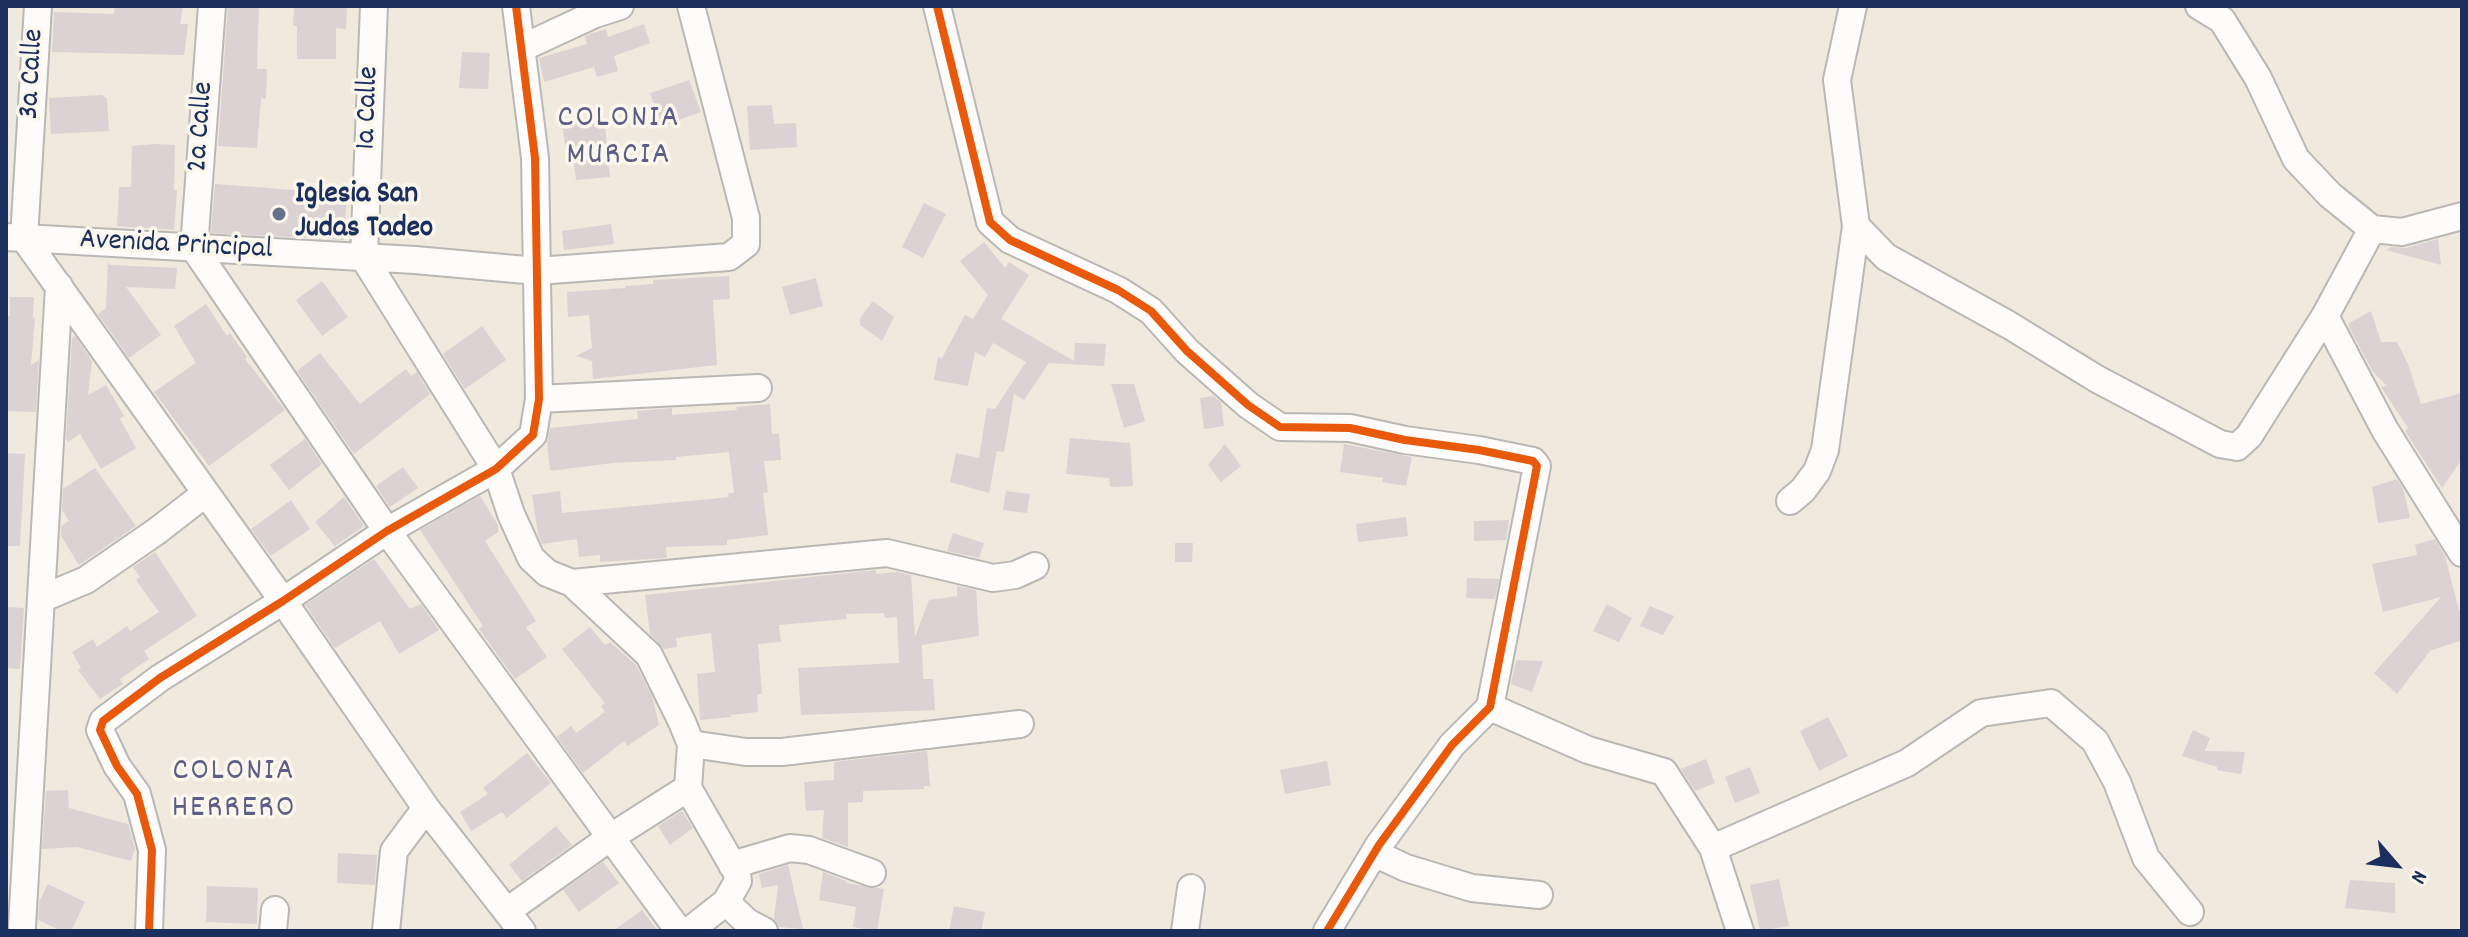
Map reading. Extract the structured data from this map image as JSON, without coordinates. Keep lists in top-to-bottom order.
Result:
{
  "streets": {
    "street": [
      "3a Calle",
      "1a Calle",
      "2a Calle",
      "Avenida Principal"
    ]
  },
  "crossings": [
    ["3a Calle", "Avenida Principal"],
    ["1a Calle", "Avenida Principal"],
    ["2a Calle", "Avenida Principal"]
  ],
  "districts": ["COLONIA MURCIA", "COLONIA HERRERO"],
  "places": ["Iglesia San Judas Tadeo"],
  "north": "bottom right"
}
